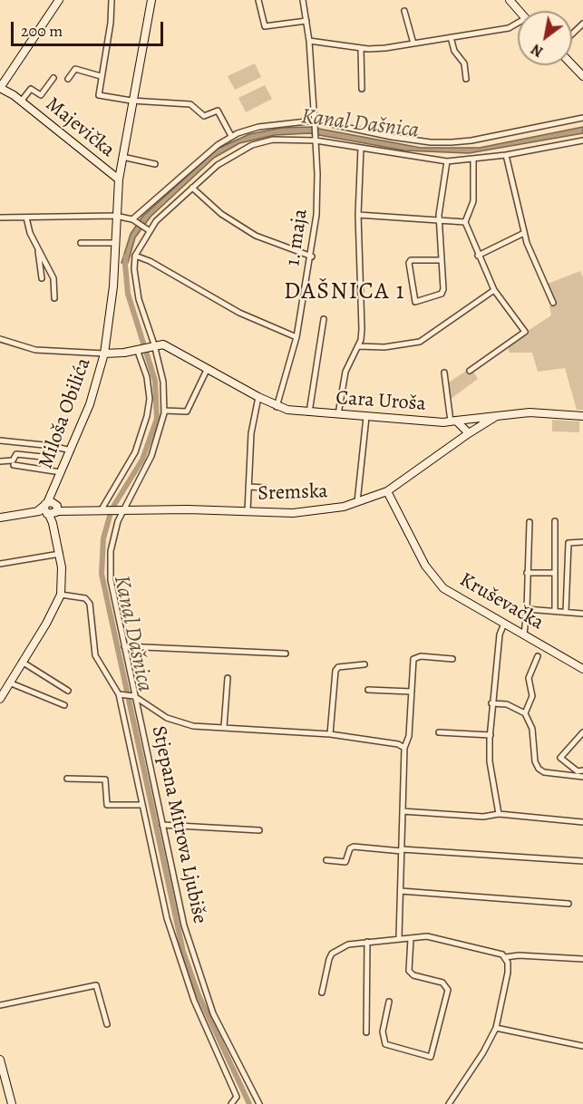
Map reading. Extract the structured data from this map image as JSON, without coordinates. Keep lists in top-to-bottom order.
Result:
{
  "streets": {
    "main road": [
      "Majevička",
      "Cara Uroša",
      "Miloša Obilića",
      "Sremska",
      "Kruševačka"
    ],
    "street": ["1. maja", "Stjepana Mitrova Ljubiše"]
  },
  "crossings": [
    ["Majevička", "Miloša Obilića"],
    ["1. maja", "Cara Uroša"],
    ["Cara Uroša", "Stjepana Mitrova Ljubiše"],
    ["Miloša Obilića", "Sremska"],
    ["Sremska", "Kruševačka"],
    ["Sremska", "Stjepana Mitrova Ljubiše"]
  ],
  "districts": ["DAŠNICA 1"],
  "water": ["Kanal Dašnica"],
  "scale_bar": "200 m",
  "north": "bottom left"
}
